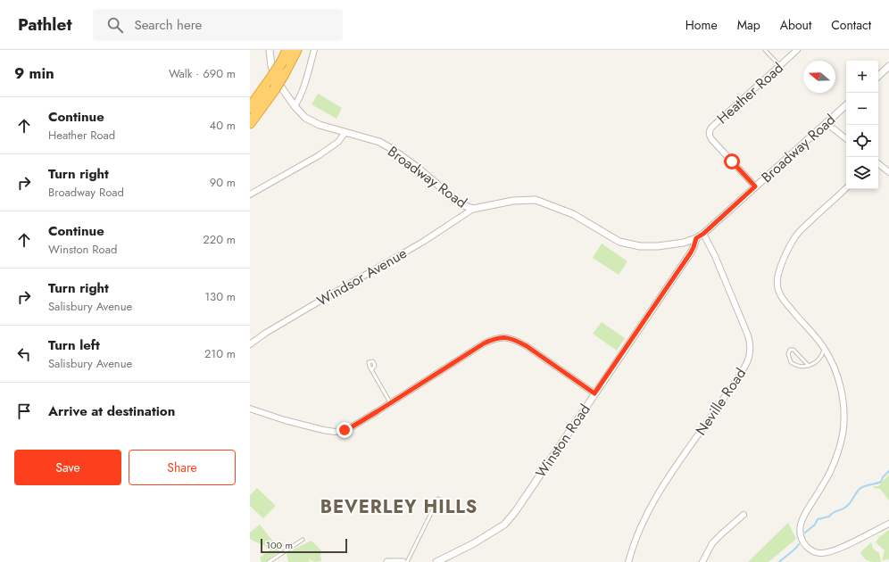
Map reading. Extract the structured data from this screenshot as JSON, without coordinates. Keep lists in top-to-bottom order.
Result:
{
  "streets": {
    "street": [
      "Heather Road",
      "Broadway Road",
      "Windsor Avenue",
      "Neville Road",
      "Winston Road"
    ]
  },
  "crossings": [
    ["Heather Road", "Broadway Road"],
    ["Broadway Road", "Windsor Avenue"],
    ["Broadway Road", "Neville Road"],
    ["Broadway Road", "Winston Road"]
  ],
  "districts": ["BEVERLEY HILLS"],
  "scale_bar": "100 m",
  "north": "left",
  "page": {
    "header": "Pathlet",
    "search": "Search here",
    "nav": [
      "Home",
      "Map",
      "About",
      "Contact"
    ],
    "heading": ["9 min", "Walk · 690 m"],
    "map_buttons": ["+", "−"],
    "list": [
      ["Continue", "Heather Road", "40 m"],
      ["Turn right", "Broadway Road", "90 m"],
      ["Continue", "Winston Road", "220 m"],
      ["Turn right", "Salisbury Avenue", "130 m"],
      ["Turn left", "Salisbury Avenue", "210 m"],
      "Arrive at destination"
    ],
    "buttons": ["Save", "Share"],
    "scale": "100 m"
  }
}
